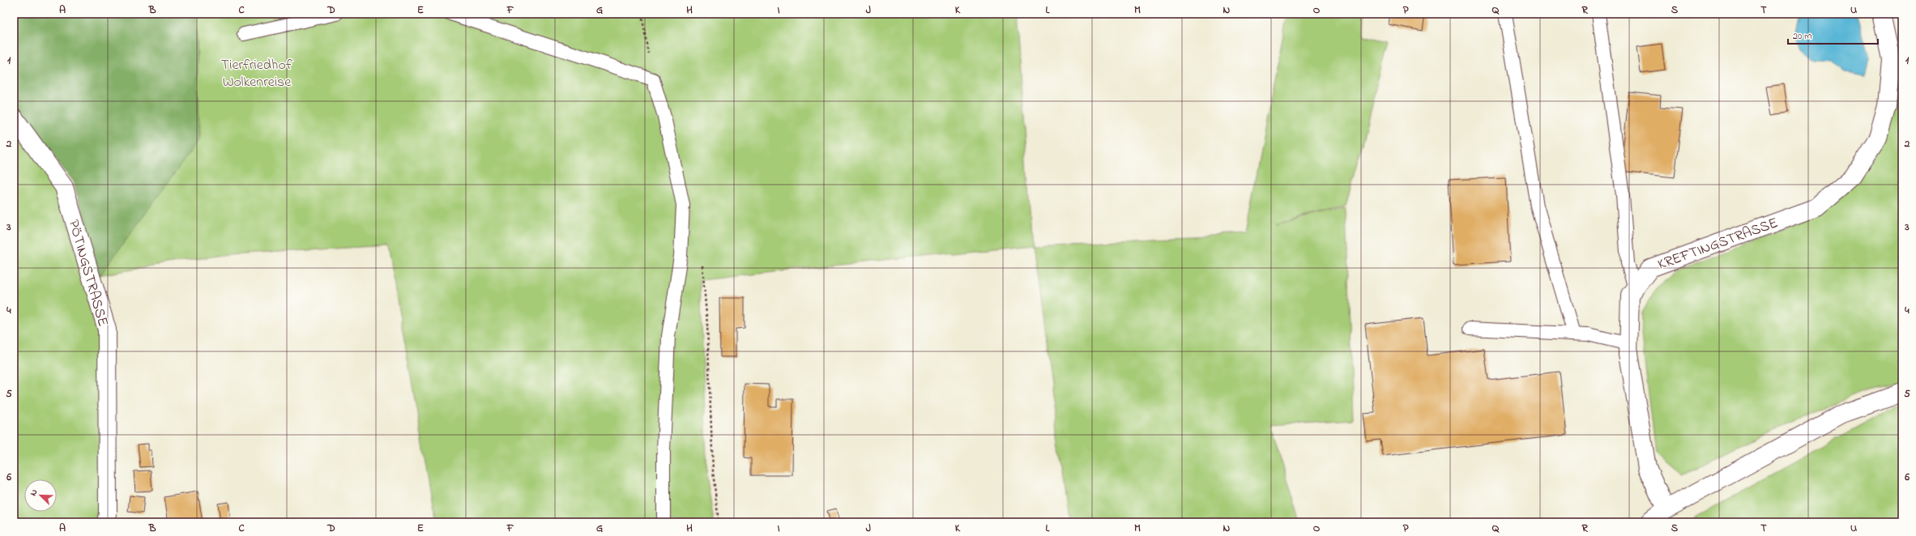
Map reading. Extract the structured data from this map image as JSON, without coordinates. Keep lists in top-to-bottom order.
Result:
{
  "streets": {
    "street": ["KREFTINGSTRASSE", "PÖTINGSTRASSE"]
  },
  "parks": ["Tierfriedhof Wolkenreise"],
  "scale_bar": "20 m",
  "north": "top left",
  "grid": {
    "columns": [
      "A",
      "B",
      "C",
      "D",
      "E",
      "F",
      "G",
      "H",
      "I",
      "J",
      "K",
      "L",
      "M",
      "N",
      "O",
      "P",
      "Q",
      "R",
      "S",
      "T",
      "U"
    ],
    "rows": [
      "1",
      "2",
      "3",
      "4",
      "5",
      "6"
    ]
  }
}
